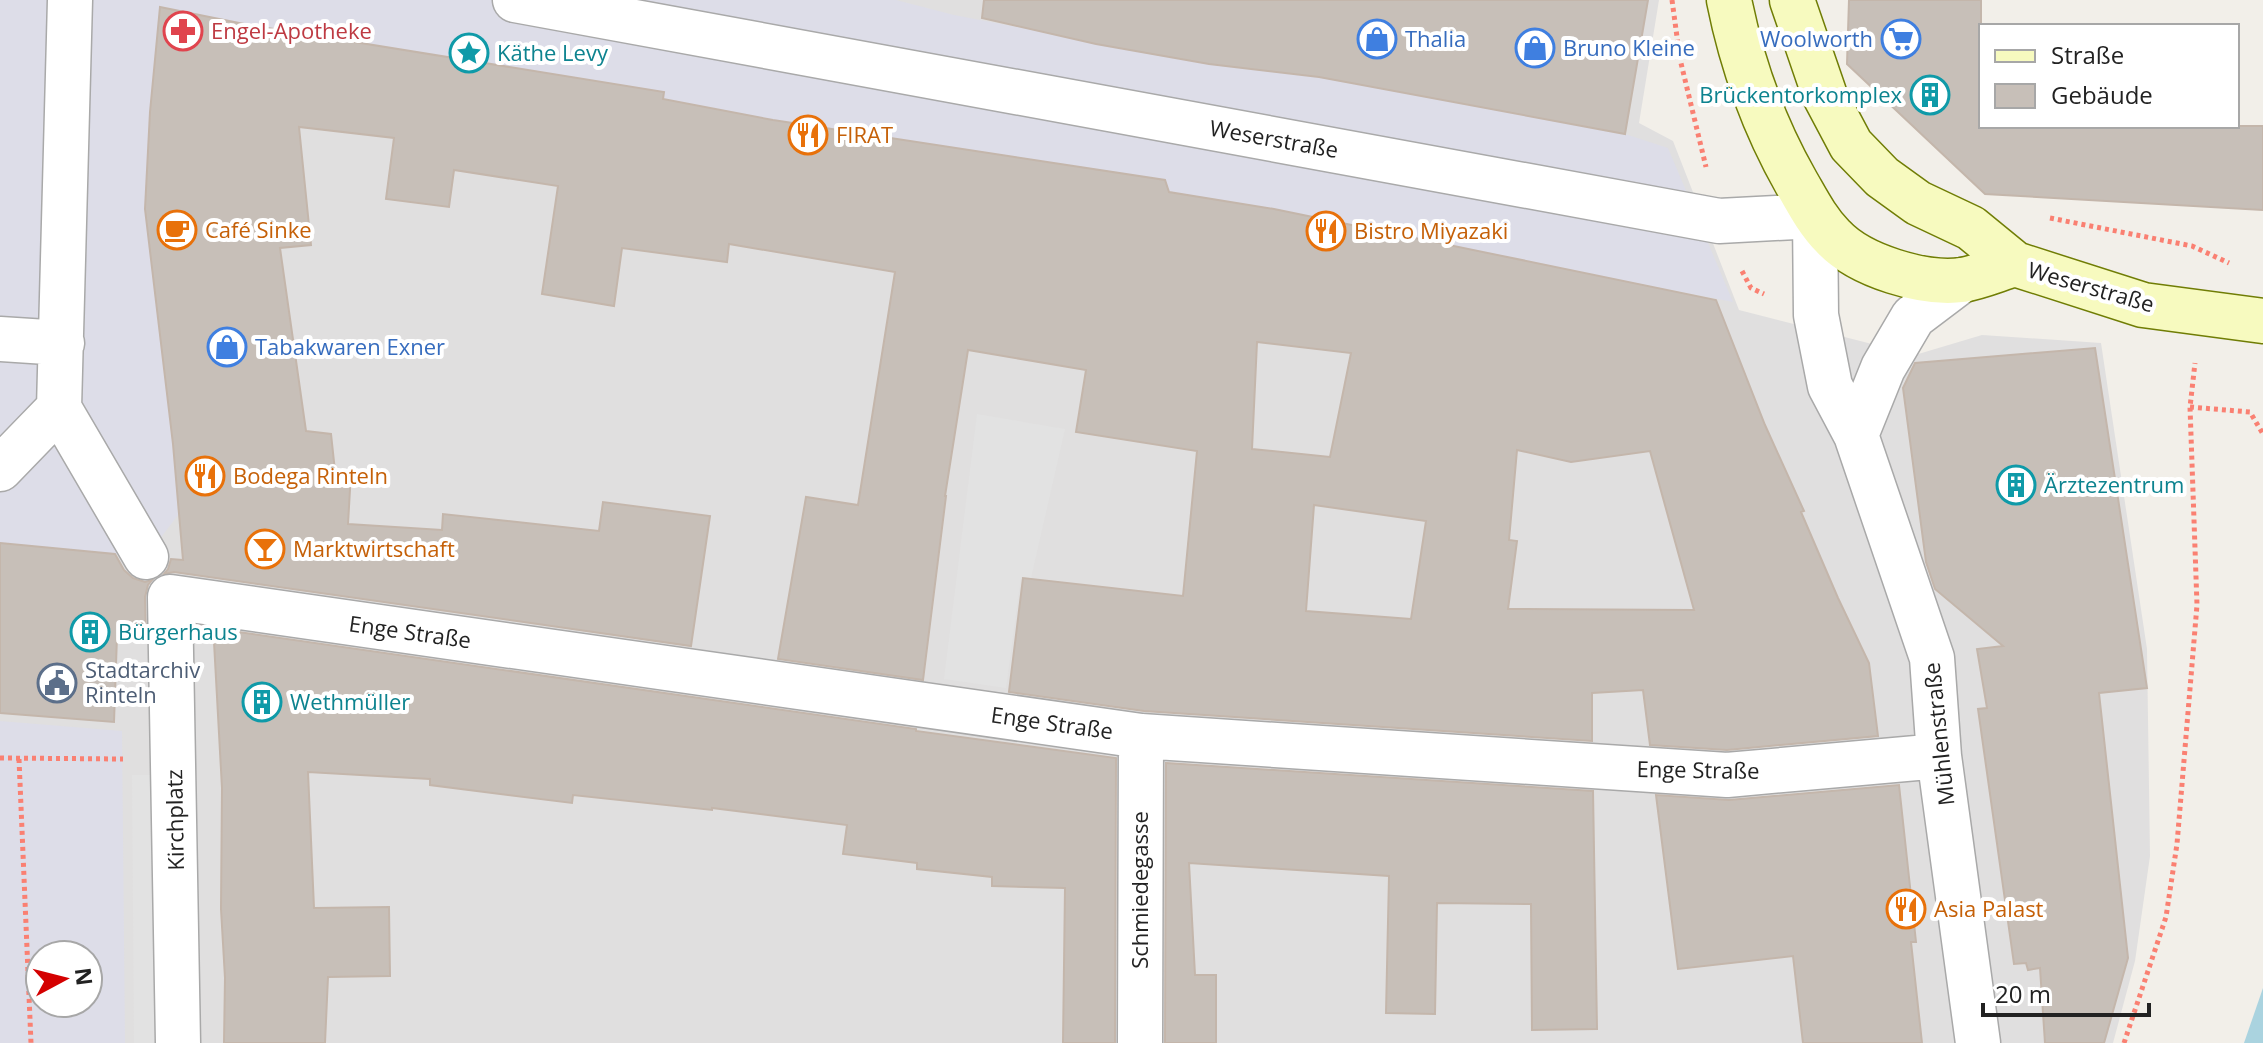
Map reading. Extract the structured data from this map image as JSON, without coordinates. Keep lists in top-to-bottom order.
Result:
{
  "streets": {
    "main road": ["Weserstraße"],
    "street": [
      "Enge Straße",
      "Mühlenstraße",
      "Kirchplatz",
      "Schmiedegasse"
    ]
  },
  "crossings": [
    ["Weserstraße", "Mühlenstraße"],
    ["Enge Straße", "Mühlenstraße"],
    ["Enge Straße", "Kirchplatz"],
    ["Enge Straße", "Schmiedegasse"]
  ],
  "places": {
    "pharmacy": ["Engel-Apotheke"],
    "shop": ["Thalia", "Bruno Kleine", "Tabakwaren Exner"],
    "supermarket": ["Woolworth"],
    "place": ["Käthe Levy"],
    "building": [
      "Brückentorkomplex",
      "Ärztezentrum",
      "Bürgerhaus",
      "Wethmüller"
    ],
    "restaurant": [
      "FIRAT",
      "Bistro Miyazaki",
      "Bodega Rinteln",
      "Asia Palast"
    ],
    "cafe": ["Café Sinke"],
    "bar": ["Marktwirtschaft"],
    "public building": ["Stadtarchiv Rinteln"]
  },
  "legend": ["Straße", "Gebäude"],
  "scale_bar": "20 m",
  "north": "right"
}
